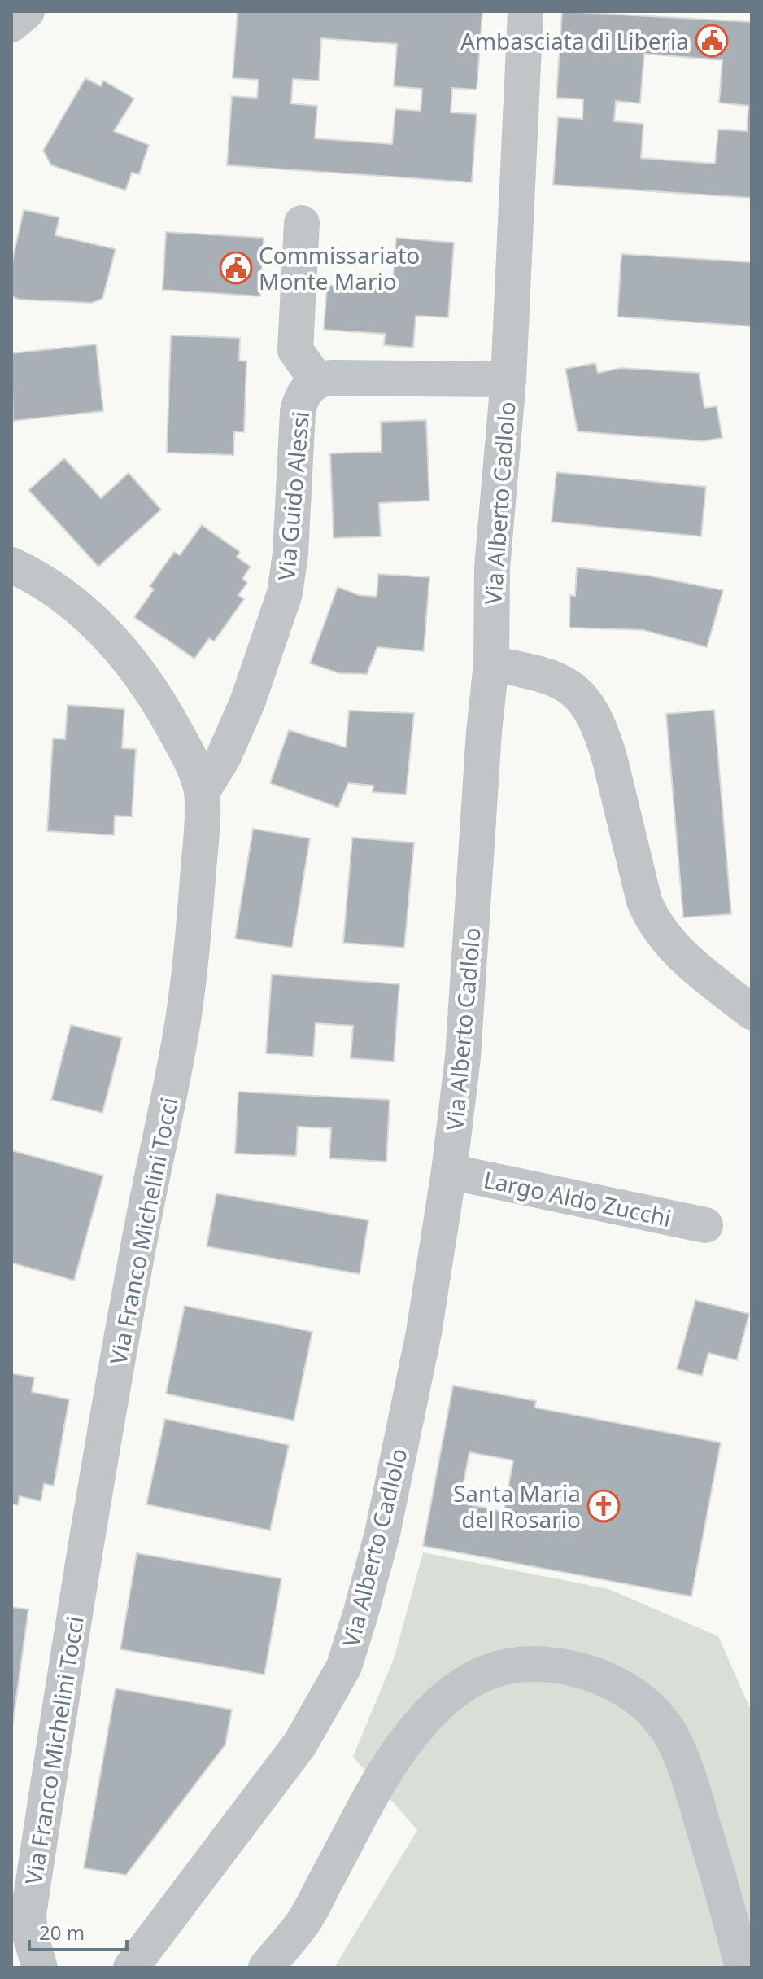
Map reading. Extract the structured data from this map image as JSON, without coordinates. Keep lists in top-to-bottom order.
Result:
{
  "streets": {
    "street": [
      "Via Guido Alessi",
      "Via Alberto Cadlolo",
      "Largo Aldo Zucchi",
      "Via Franco Michelini Tocci"
    ]
  },
  "crossings": [
    ["Via Guido Alessi", "Via Alberto Cadlolo"],
    ["Via Guido Alessi", "Via Franco Michelini Tocci"],
    ["Via Alberto Cadlolo", "Largo Aldo Zucchi"]
  ],
  "places": {
    "public building": ["Ambasciata di Liberia", "Commissariato Monte Mario"],
    "church": ["Santa Maria del Rosario"]
  },
  "scale_bar": "20 m"
}
